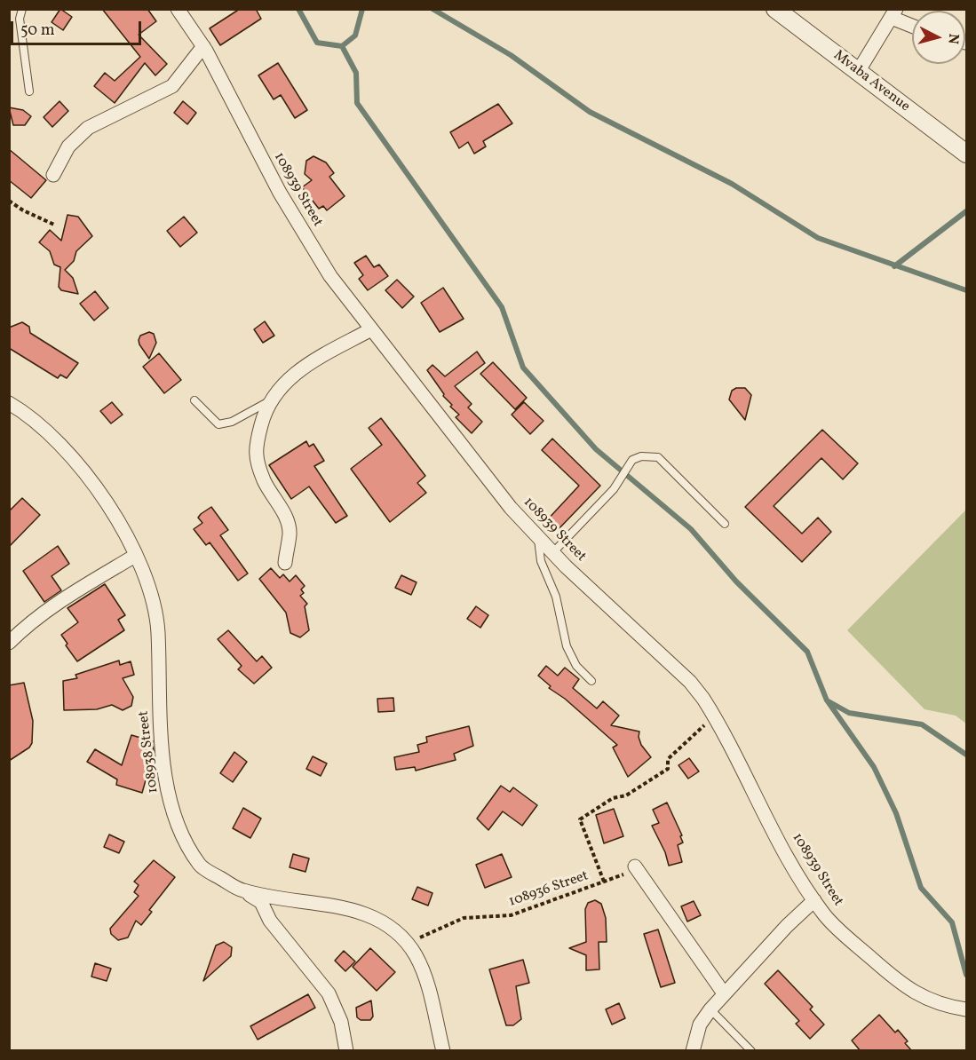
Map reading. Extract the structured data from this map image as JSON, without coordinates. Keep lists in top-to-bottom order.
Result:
{
  "streets": {
    "street": ["Mvaba Avenue", "108939 Street", "108938 Street"],
    "path": ["108936 Street"]
  },
  "crossings": [
    ["108938 Street", "108936 Street"]
  ],
  "scale_bar": "50 m",
  "north": "right"
}
